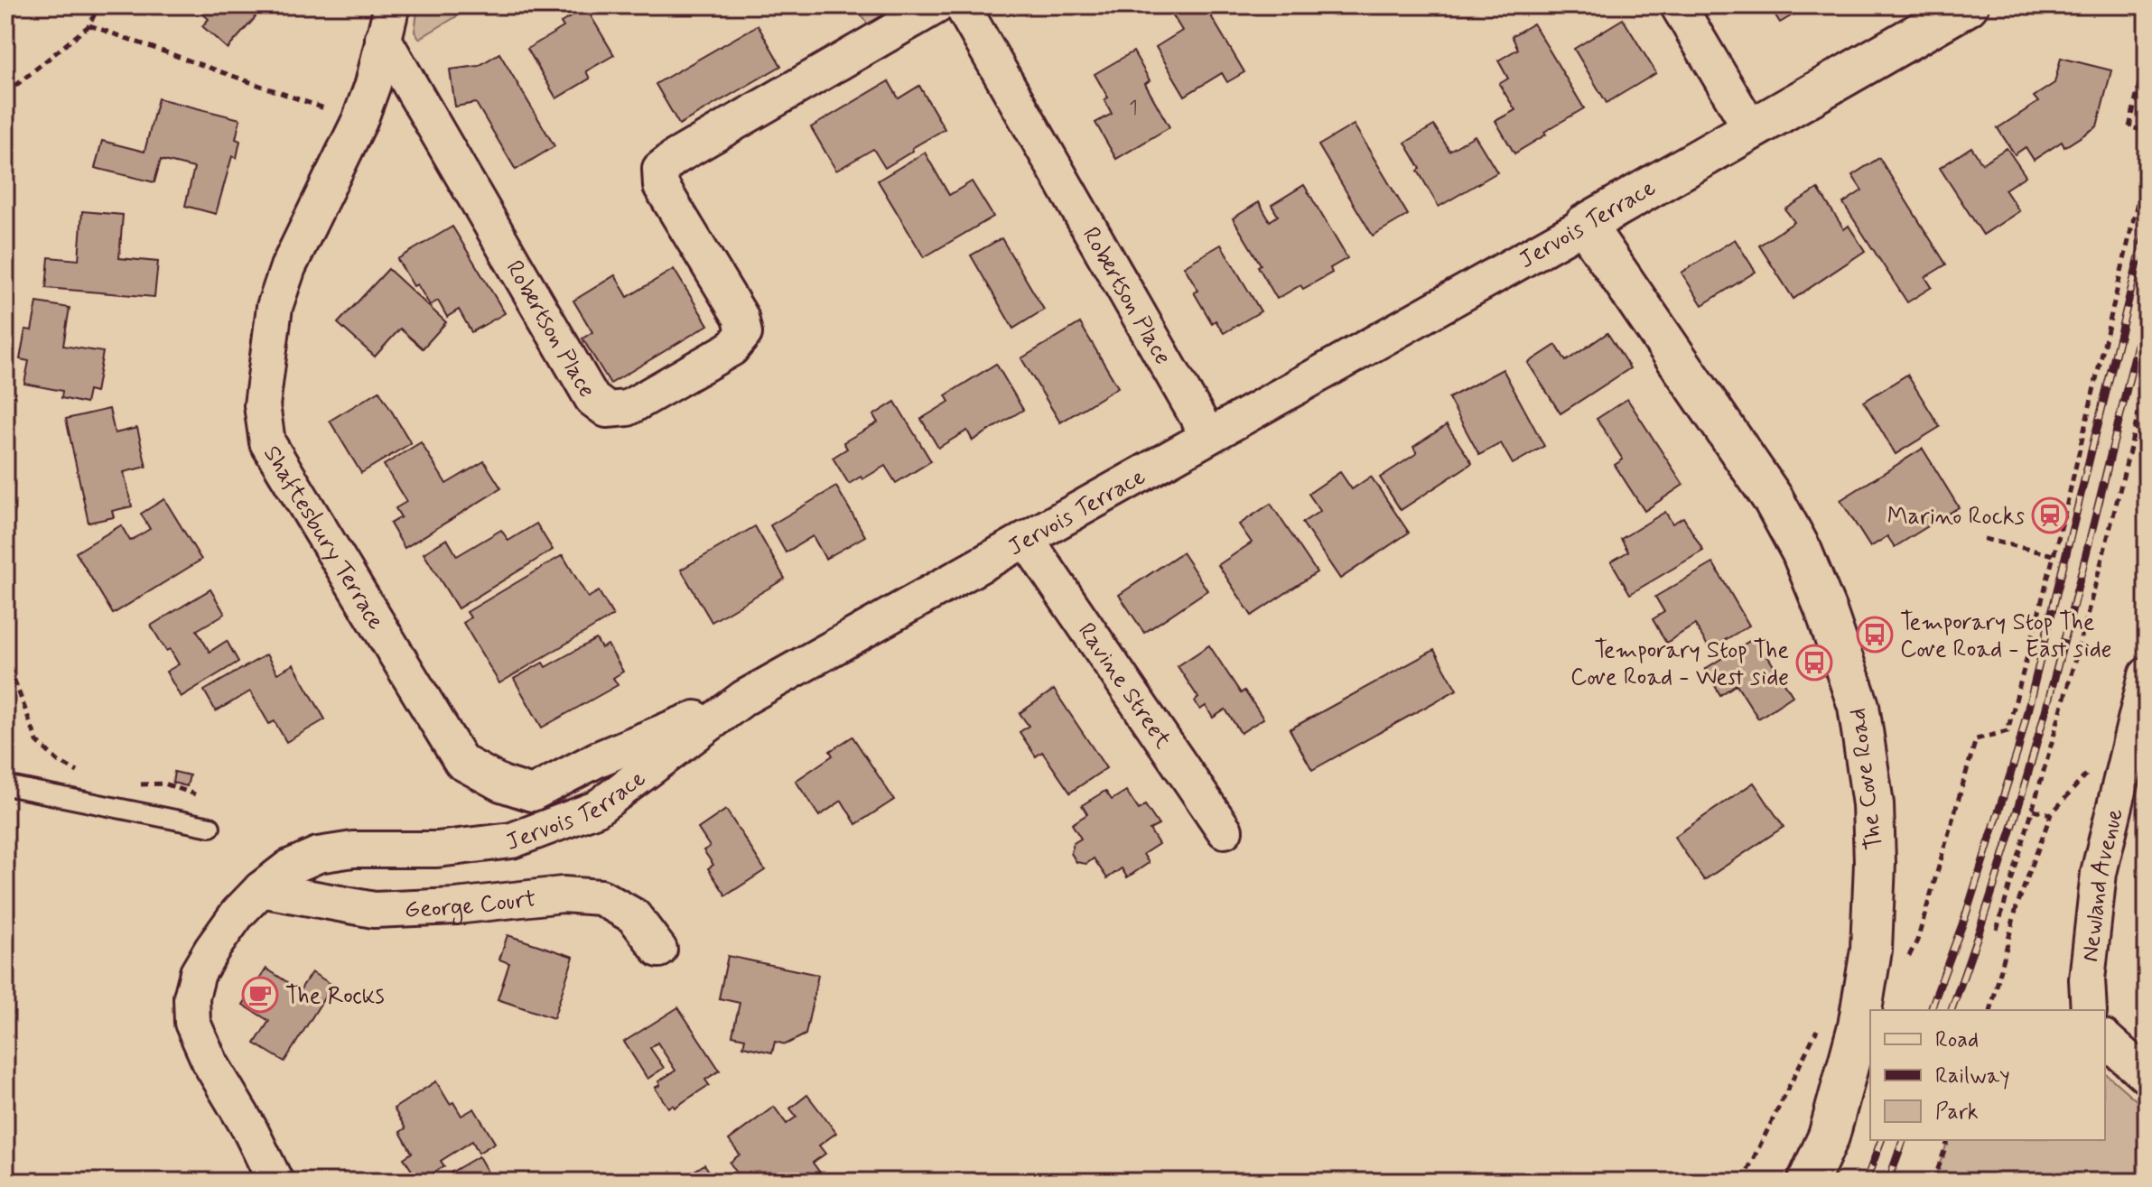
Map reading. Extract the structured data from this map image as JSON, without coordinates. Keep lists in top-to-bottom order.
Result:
{
  "streets": {
    "street": [
      "Jervois Terrace",
      "Robertson Place",
      "Shaftesbury Terrace",
      "Ravine Street",
      "The Cove Road",
      "Newland Avenue",
      "George Court"
    ]
  },
  "crossings": [
    ["Jervois Terrace", "Robertson Place"],
    ["Jervois Terrace", "Shaftesbury Terrace"],
    ["Jervois Terrace", "Ravine Street"],
    ["Jervois Terrace", "The Cove Road"],
    ["Jervois Terrace", "George Court"],
    ["Robertson Place", "Shaftesbury Terrace"]
  ],
  "places": {
    "station": ["Marino Rocks"],
    "bus stop": ["Temporary Stop The Cove Road - East side", "Temporary Stop The Cove Road - West side"],
    "cafe": ["The Rocks"]
  },
  "house_numbers": ["1"],
  "legend": ["Road", "Railway", "Park"]
}
